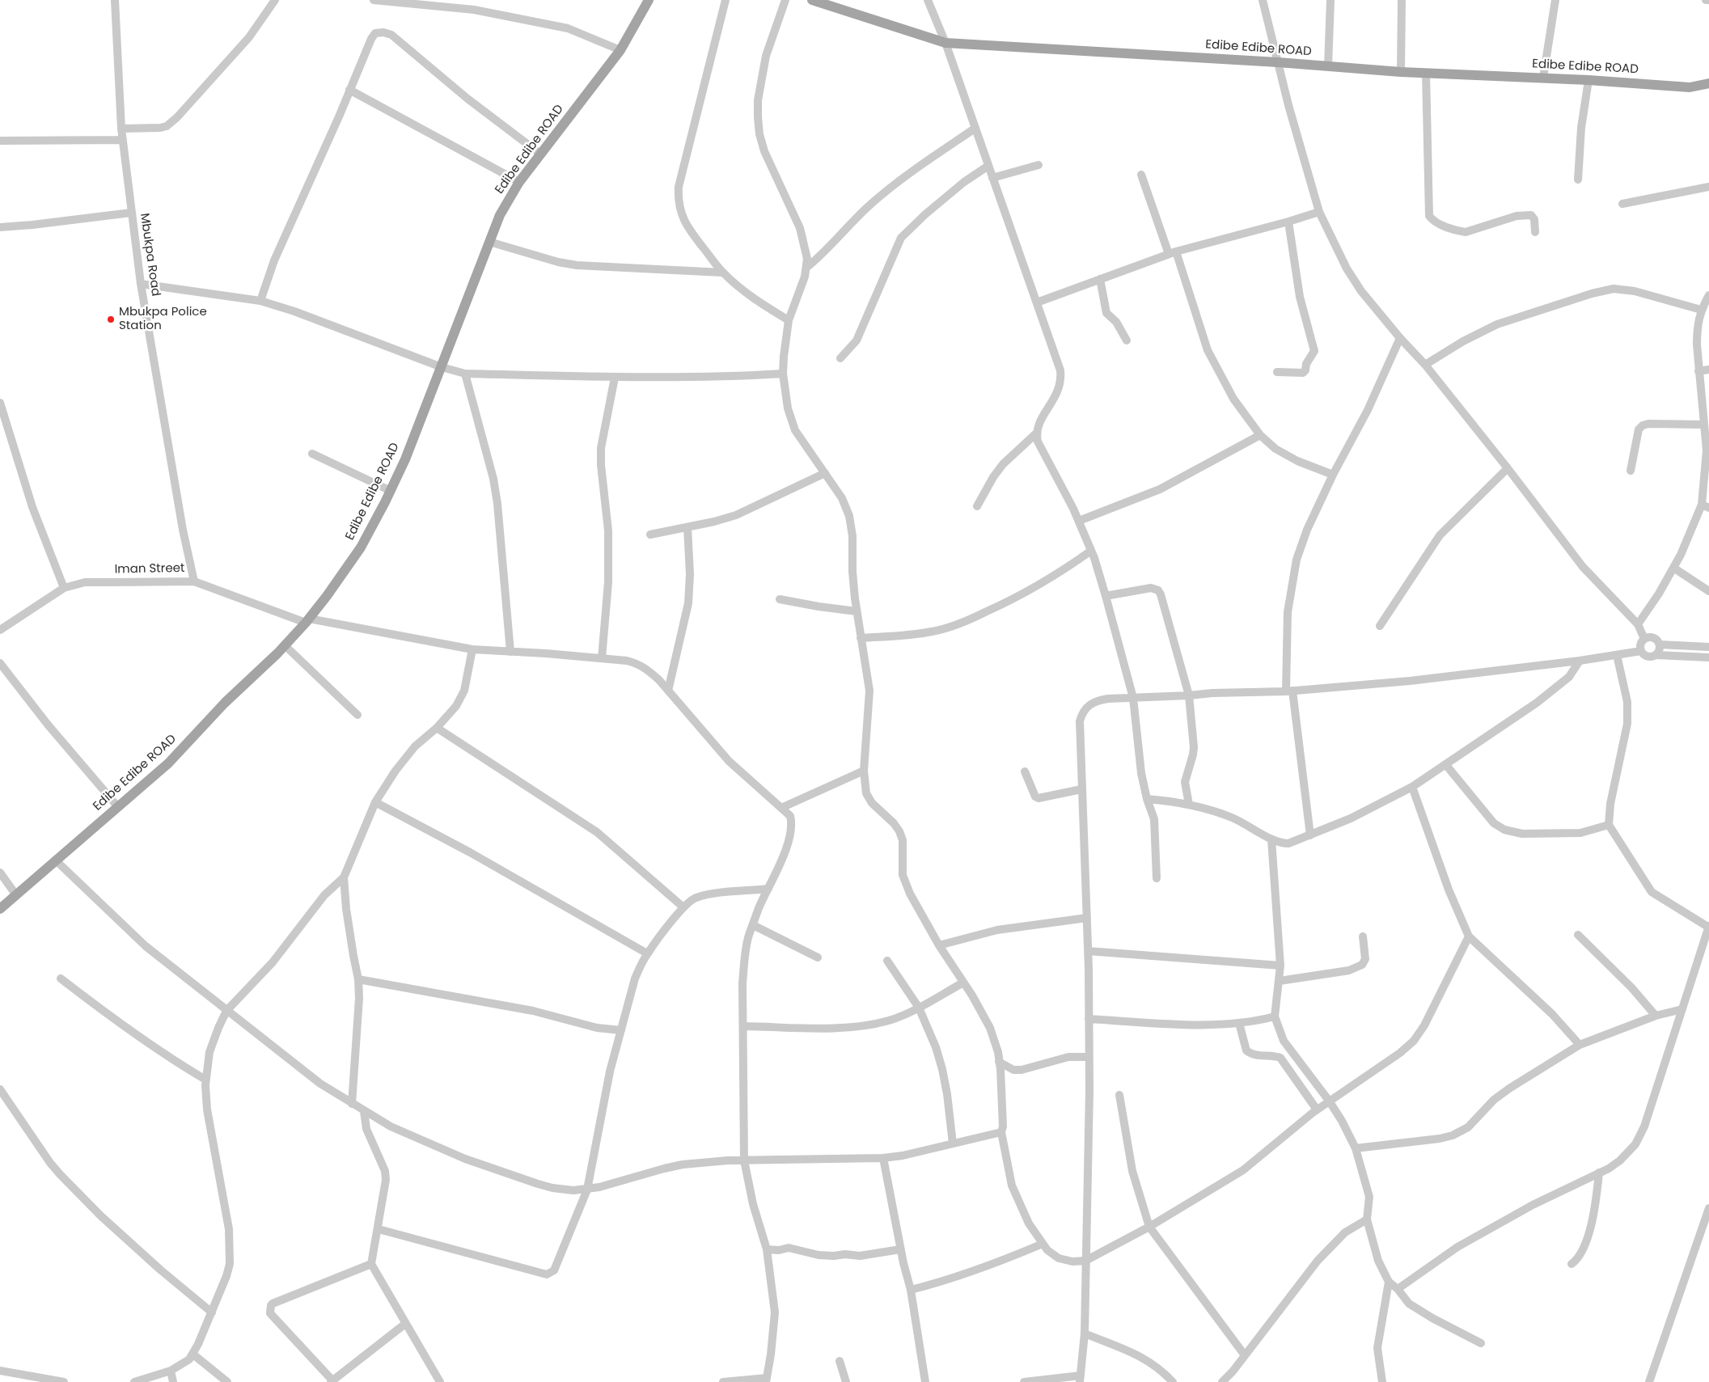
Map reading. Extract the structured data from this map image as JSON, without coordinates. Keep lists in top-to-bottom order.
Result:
{
  "streets": {
    "main road": ["Edibe Edibe ROAD"],
    "street": ["Mbukpa Road", "Iman Street"]
  },
  "crossings": [
    ["Edibe Edibe ROAD", "Iman Street"],
    ["Mbukpa Road", "Iman Street"]
  ],
  "places": ["Mbukpa Police Station"]
}
